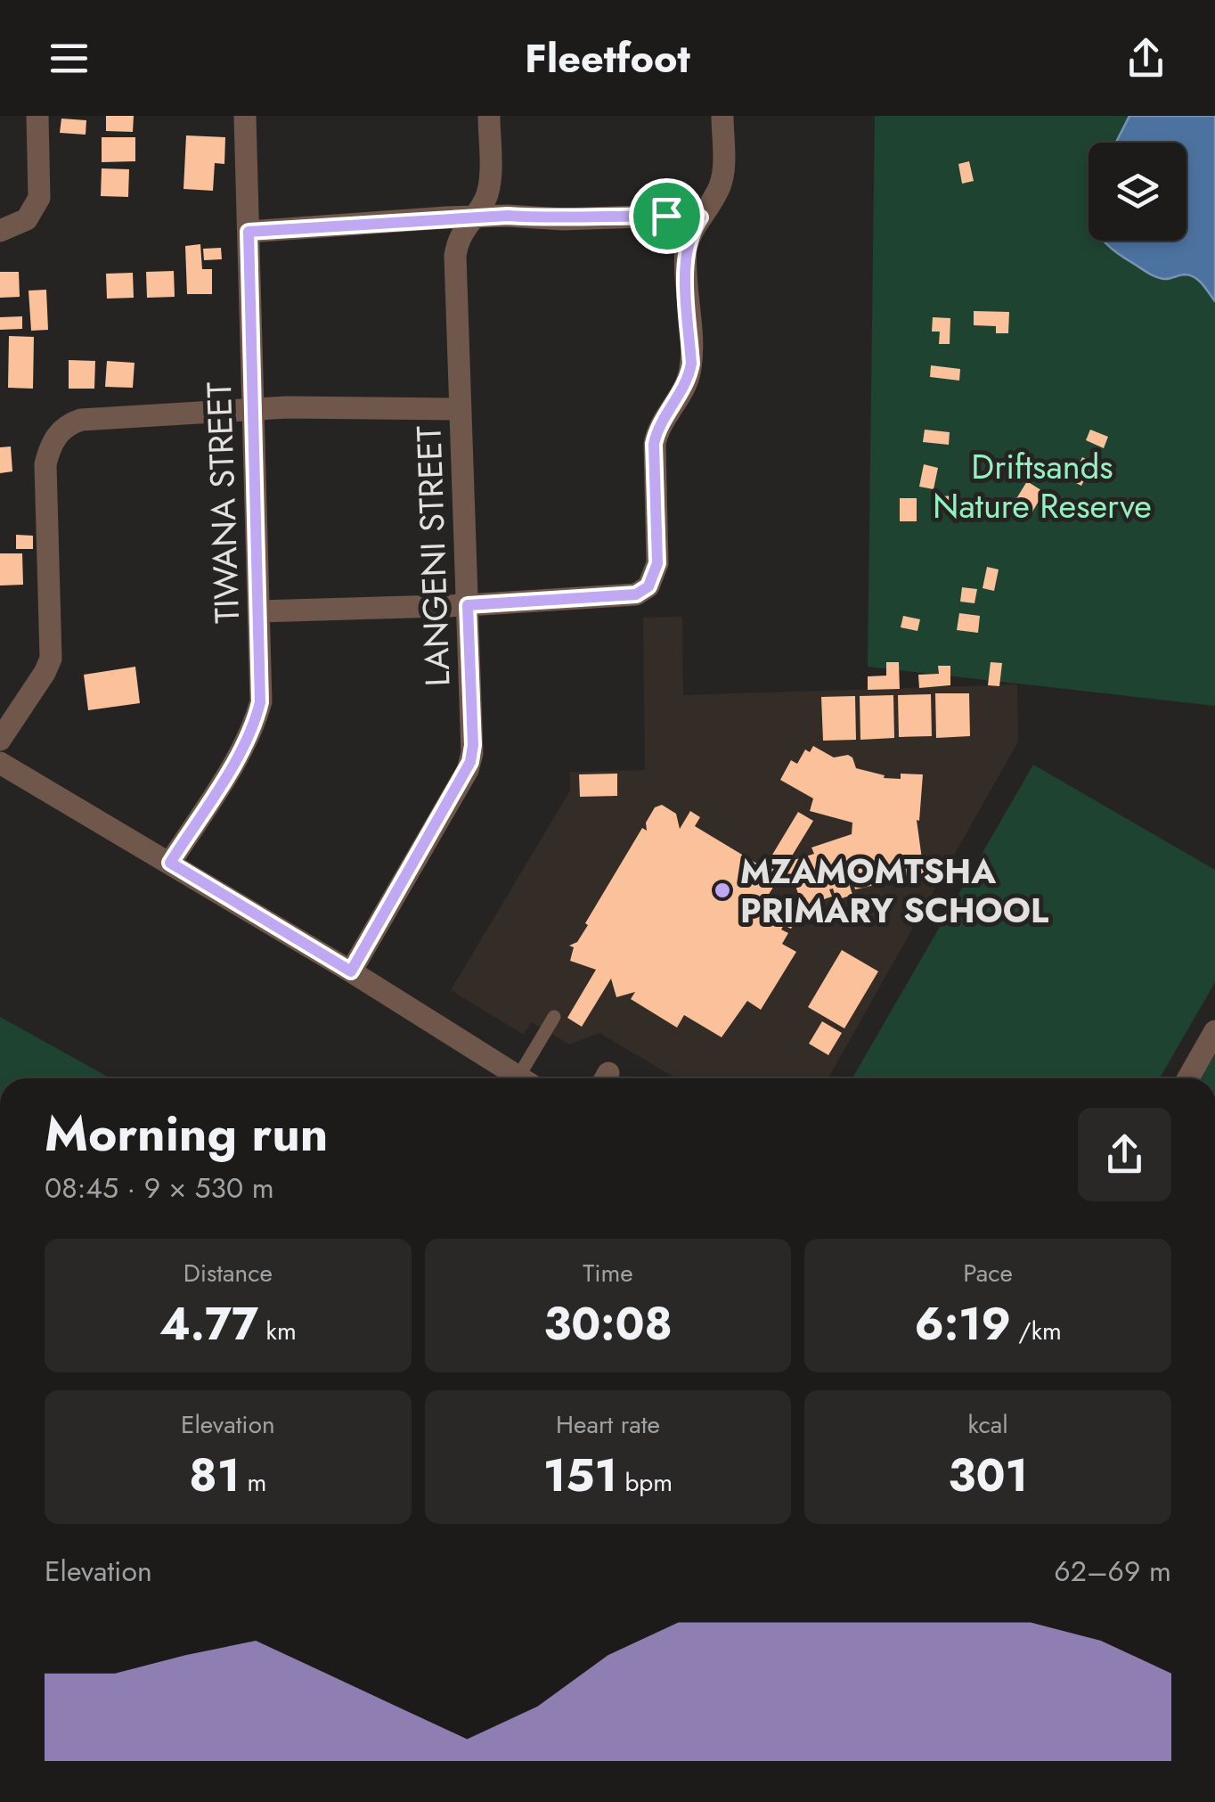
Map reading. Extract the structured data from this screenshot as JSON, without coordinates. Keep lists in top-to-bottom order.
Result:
{
  "streets": {
    "street": ["TIWANA STREET", "LANGENI STREET"]
  },
  "parks": ["Driftsands Nature Reserve"],
  "places": ["MZAMOMTSHA PRIMARY SCHOOL"],
  "page": {
    "header": "Fleetfoot",
    "heading": ["Morning run", "08:45 · 9 × 530 m"],
    "stats": [
      ["Distance", "4.77 km"],
      ["Time", "30:08"],
      ["Pace", "6:19 /km"],
      ["Elevation", "81 m"],
      ["Heart rate", "151 bpm"],
      ["kcal", "301"]
    ],
    "chart": ["Elevation", "62–69 m"]
  }
}
